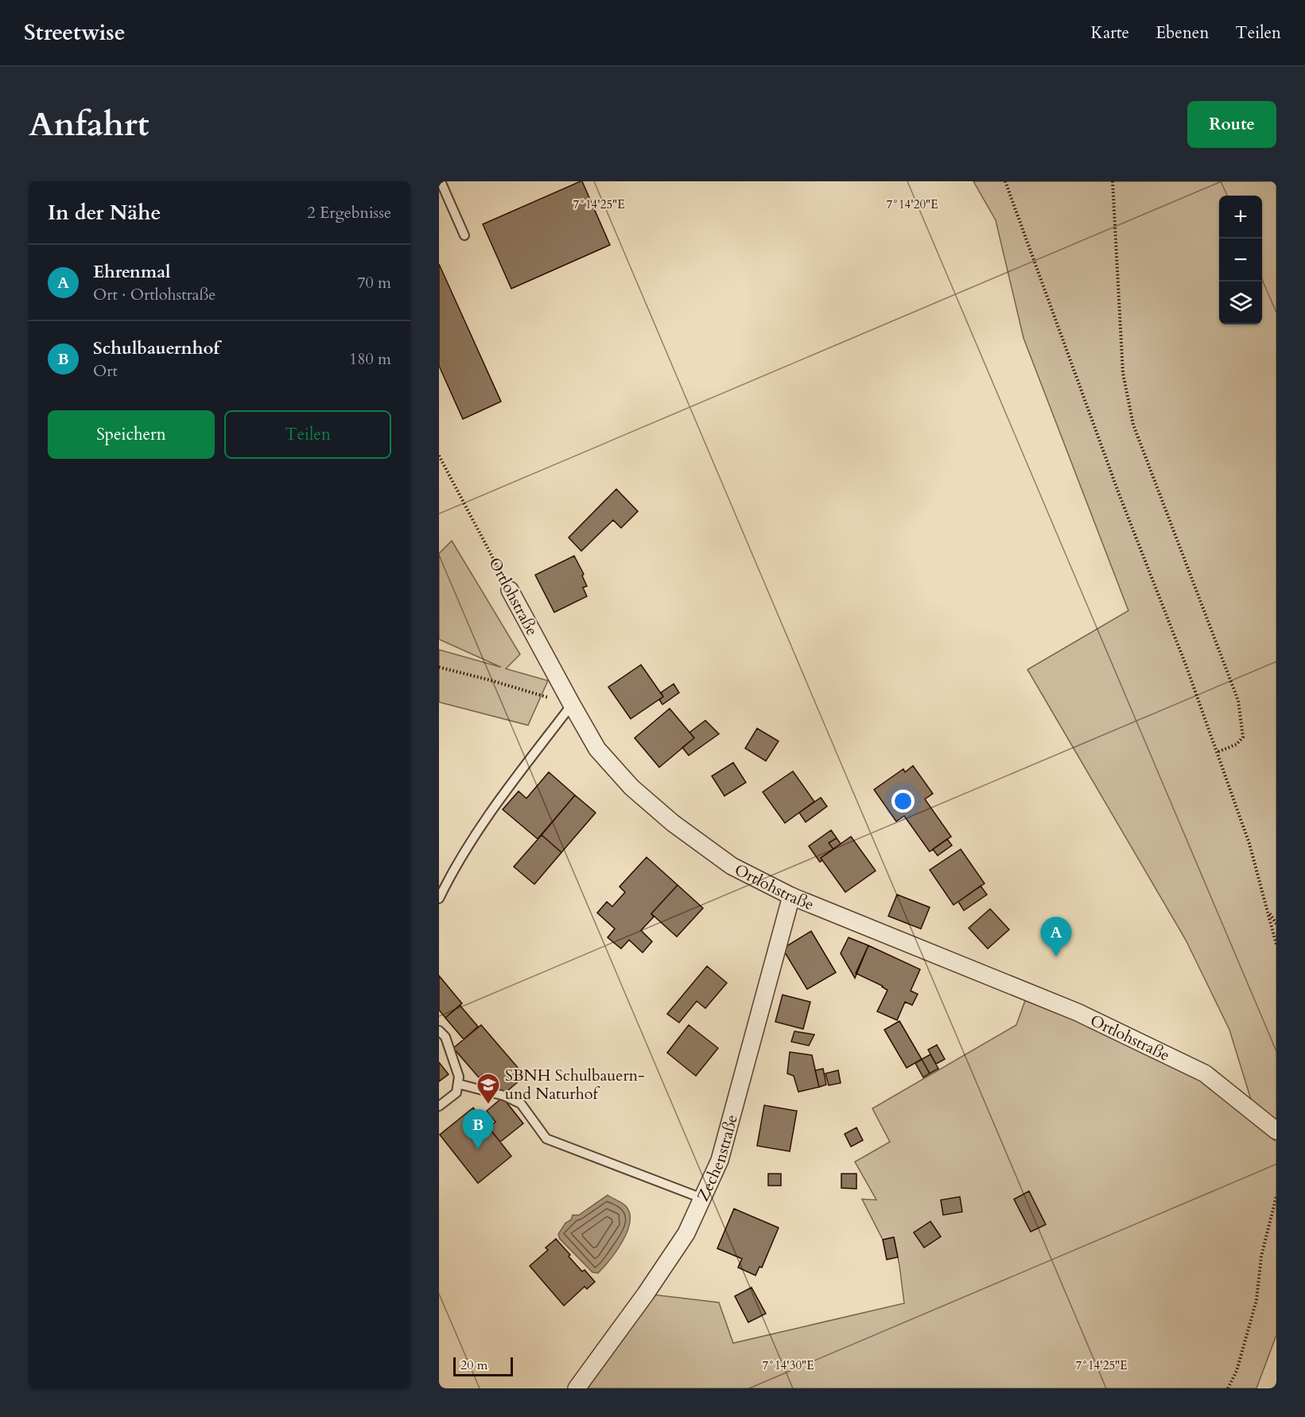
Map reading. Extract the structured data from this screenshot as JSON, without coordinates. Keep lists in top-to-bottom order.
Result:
{
  "streets": {
    "street": ["Ortlohstraße", "Zechenstraße"]
  },
  "crossings": [
    ["Ortlohstraße", "Zechenstraße"]
  ],
  "places": {
    "school or university": ["SBNH Schulbauern- und Naturhof"]
  },
  "scale_bar": "20 m",
  "page": {
    "header": "Streetwise",
    "nav": ["Karte", "Ebenen", "Teilen"],
    "buttons": [
      "Route",
      ["Speichern", "Teilen"]
    ],
    "title": "Anfahrt",
    "heading": ["In der Nähe", "2 Ergebnisse"],
    "map_buttons": ["+", "−"],
    "list": [
      {
        "mark": "A",
        "name": "Ehrenmal",
        "note": "Ort · Ortlohstraße",
        "value": "70 m"
      },
      {
        "mark": "B",
        "name": "Schulbauernhof",
        "note": "Ort",
        "value": "180 m"
      }
    ],
    "pins": ["A", "B"],
    "scale": "20 m"
  },
  "coordinates": ["7°14'25\"E", "7°14'20\"E", "7°14'30\"E"]
}
